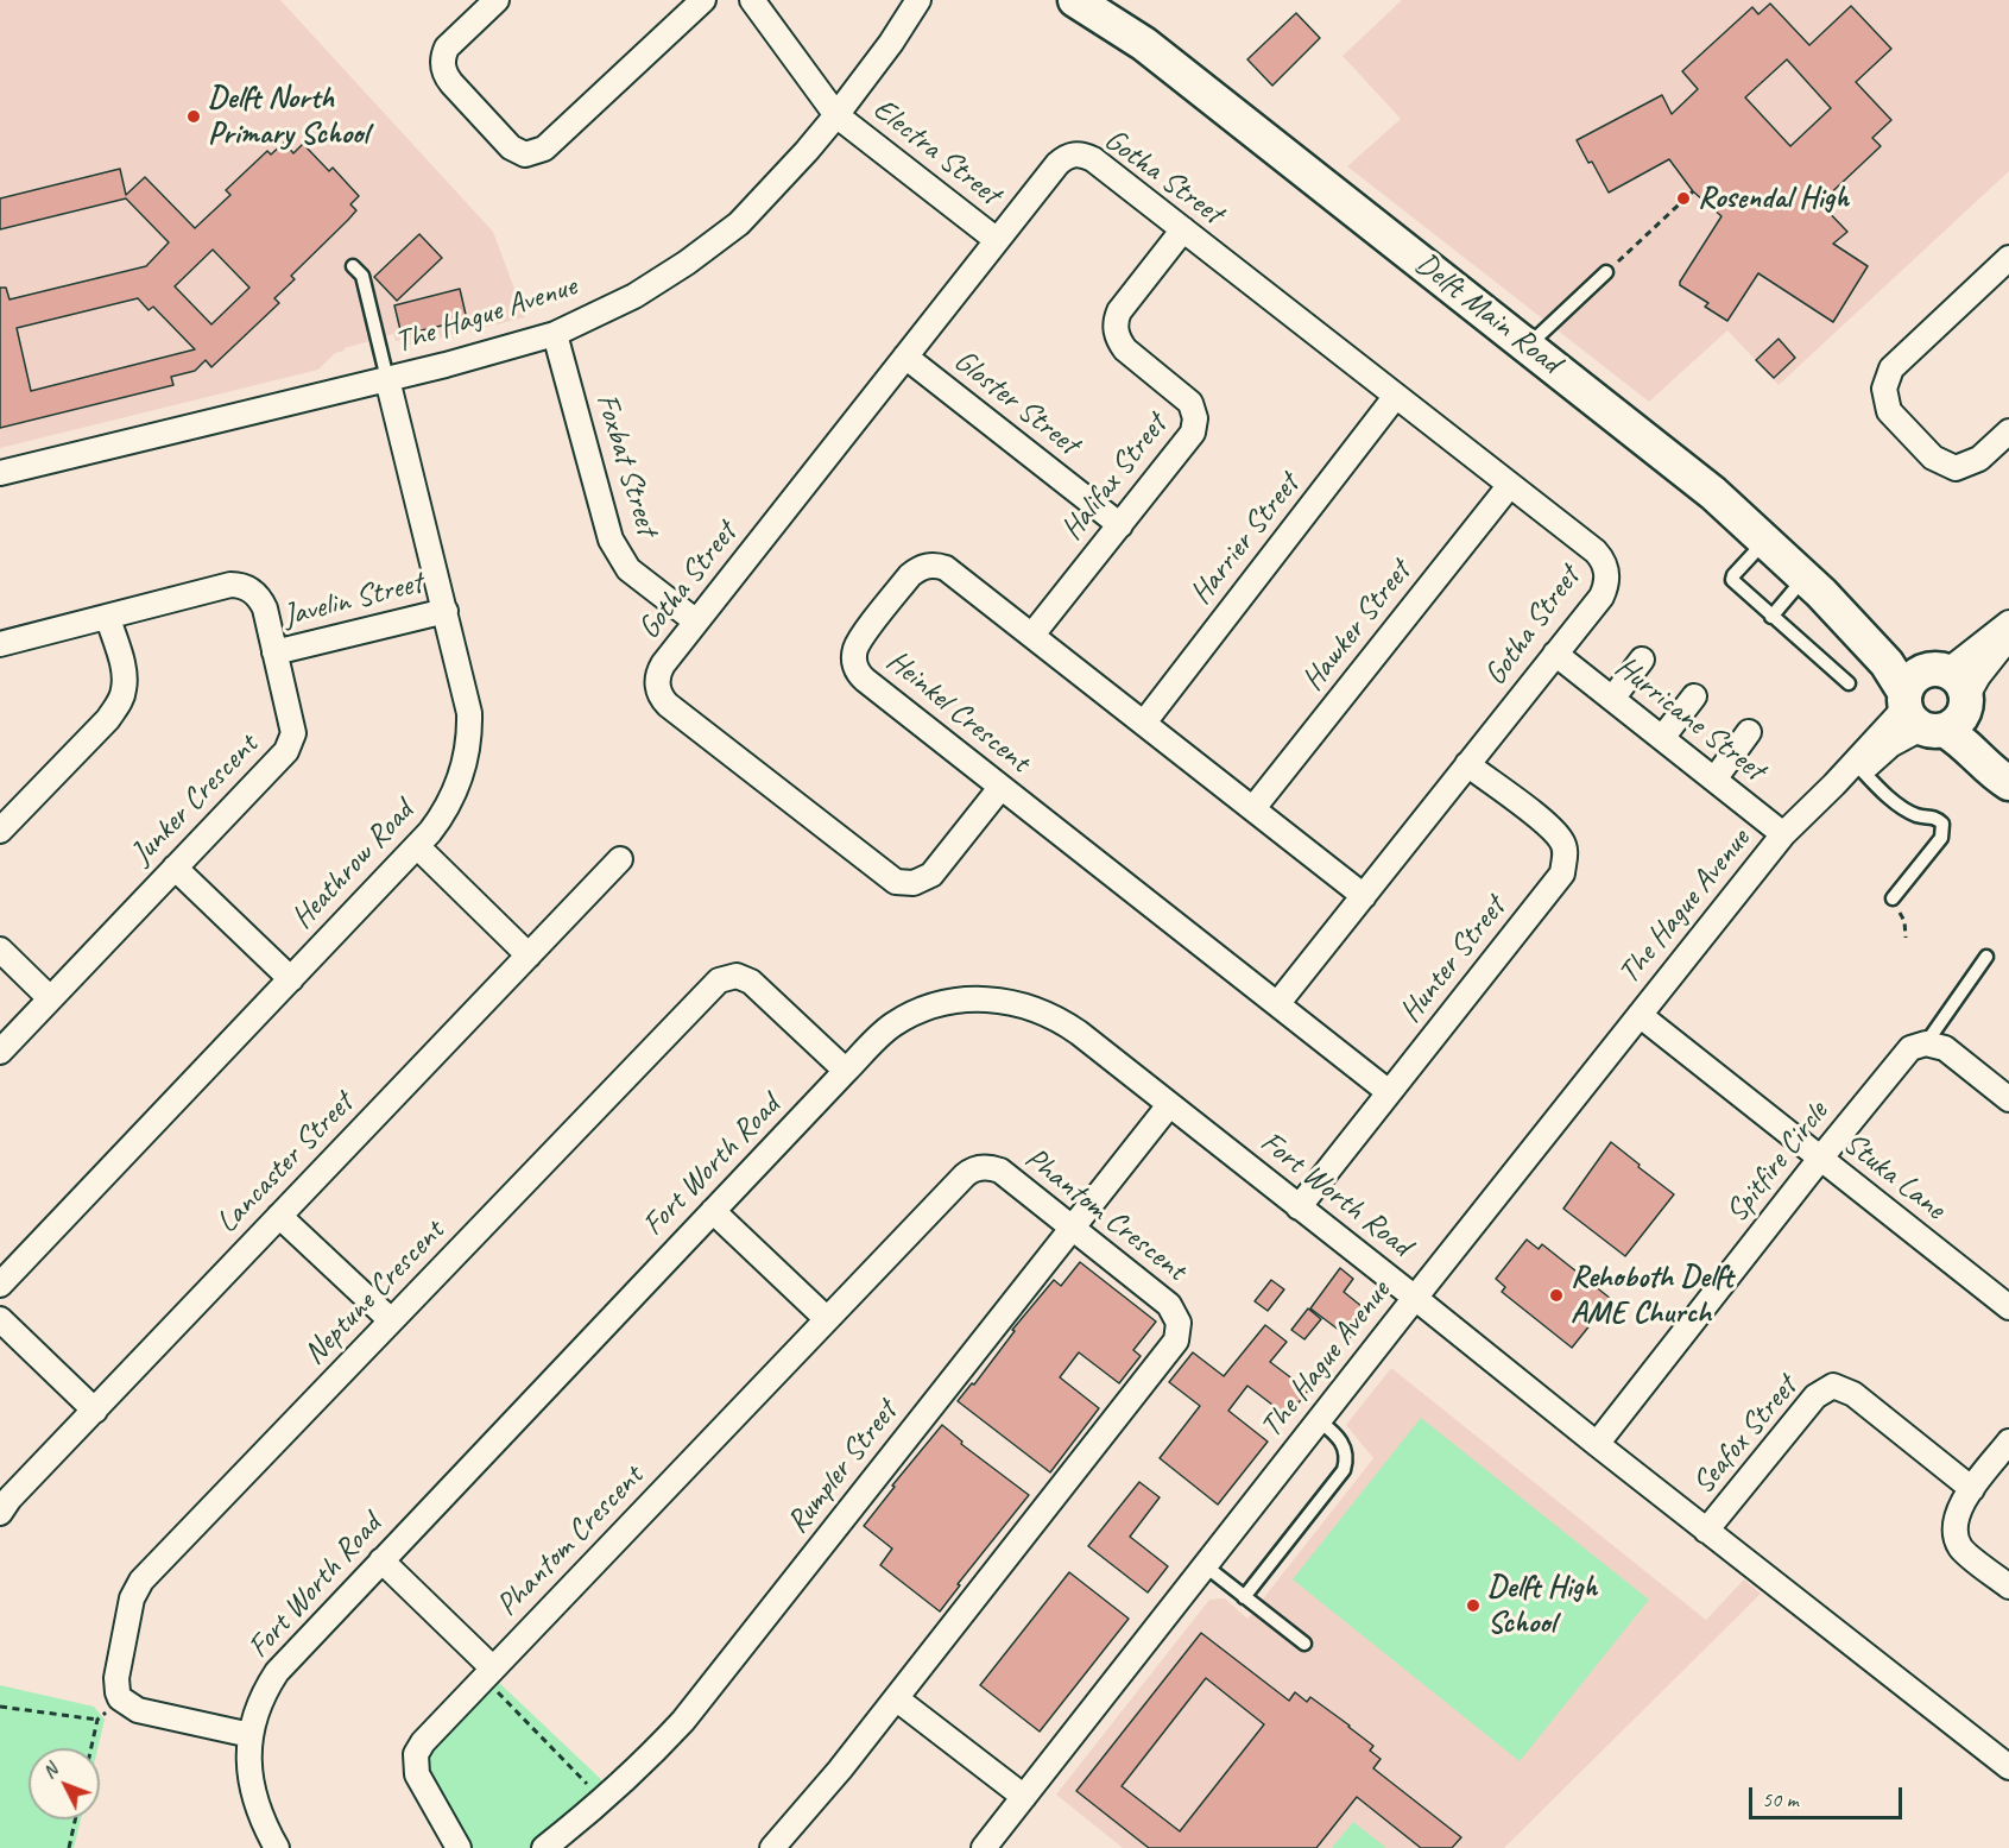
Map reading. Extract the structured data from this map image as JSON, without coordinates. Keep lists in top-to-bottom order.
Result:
{
  "streets": {
    "street": [
      "Electra Street",
      "Gotha Street",
      "Delft Main Road",
      "The Hague Avenue",
      "Gloster Street",
      "Foxbat Street",
      "Halifax Street",
      "Harrier Street",
      "Javelin Street",
      "Hawker Street",
      "Heinkel Crescent",
      "Hurricane Street",
      "Junker Crescent",
      "Heathrow Road",
      "Hunter Street",
      "Spitfire Circle",
      "Lancaster Street",
      "Fort Worth Road",
      "Stuka Lane",
      "Phantom Crescent",
      "Neptune Crescent",
      "Seafox Street",
      "Rumpler Street"
    ]
  },
  "crossings": [
    ["Electra Street", "Gotha Street"],
    ["Electra Street", "The Hague Avenue"],
    ["Gotha Street", "Gloster Street"],
    ["Gotha Street", "Foxbat Street"],
    ["Gotha Street", "Halifax Street"],
    ["Gotha Street", "Harrier Street"],
    ["Gotha Street", "Hawker Street"],
    ["Gotha Street", "Heinkel Crescent"],
    ["Gotha Street", "Hurricane Street"],
    ["Gotha Street", "Hunter Street"],
    ["Delft Main Road", "The Hague Avenue"],
    ["The Hague Avenue", "Foxbat Street"],
    ["The Hague Avenue", "Hurricane Street"],
    ["The Hague Avenue", "Heathrow Road"],
    ["The Hague Avenue", "Fort Worth Road"],
    ["The Hague Avenue", "Stuka Lane"],
    ["Gloster Street", "Halifax Street"],
    ["Halifax Street", "Heinkel Crescent"],
    ["Harrier Street", "Heinkel Crescent"],
    ["Javelin Street", "Junker Crescent"],
    ["Javelin Street", "Heathrow Road"],
    ["Hawker Street", "Heinkel Crescent"],
    ["Heinkel Crescent", "Hunter Street"],
    ["Hunter Street", "Fort Worth Road"],
    ["Spitfire Circle", "Stuka Lane"],
    ["Fort Worth Road", "Neptune Crescent"],
    ["Fort Worth Road", "Rumpler Street"],
    ["Phantom Crescent", "Rumpler Street"]
  ],
  "places": [
    "Delft North Primary School",
    "Rosendal High",
    "Rehoboth Delft AME Church",
    "Delft High School"
  ],
  "scale_bar": "50 m",
  "north": "top left"
}
